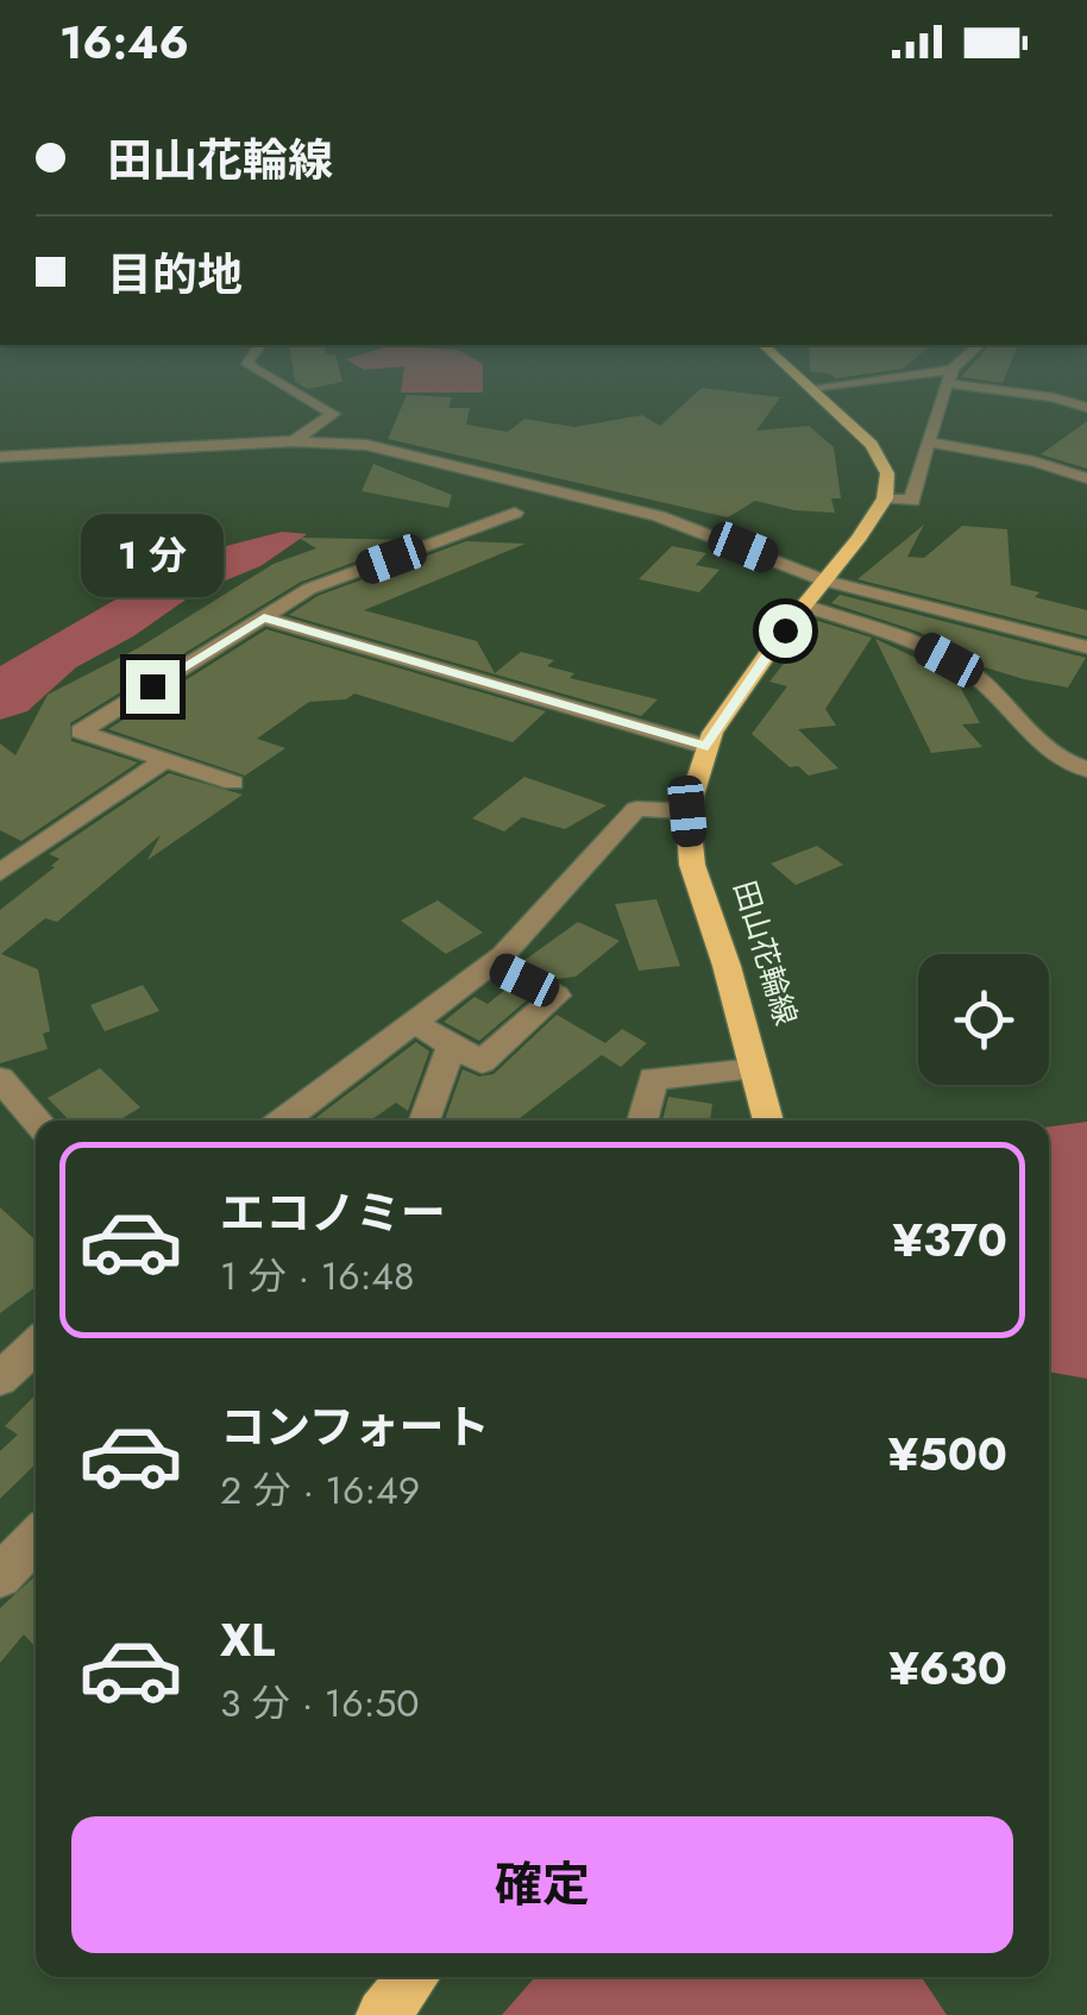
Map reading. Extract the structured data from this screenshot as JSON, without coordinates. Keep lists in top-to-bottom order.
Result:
{
  "streets": {
    "main road": ["田山花輪線"]
  },
  "page": {
    "status": "16:46",
    "banner": ["田山花輪線", "目的地"],
    "bubble": "1 分",
    "list": [
      {
        "name": "エコノミー",
        "note": "1 分 · 16:48",
        "value": "¥370"
      },
      {
        "name": "コンフォート",
        "note": "2 分 · 16:49",
        "value": "¥500"
      },
      {
        "name": "XL",
        "note": "3 分 · 16:50",
        "value": "¥630"
      }
    ],
    "buttons": "確定"
  }
}
